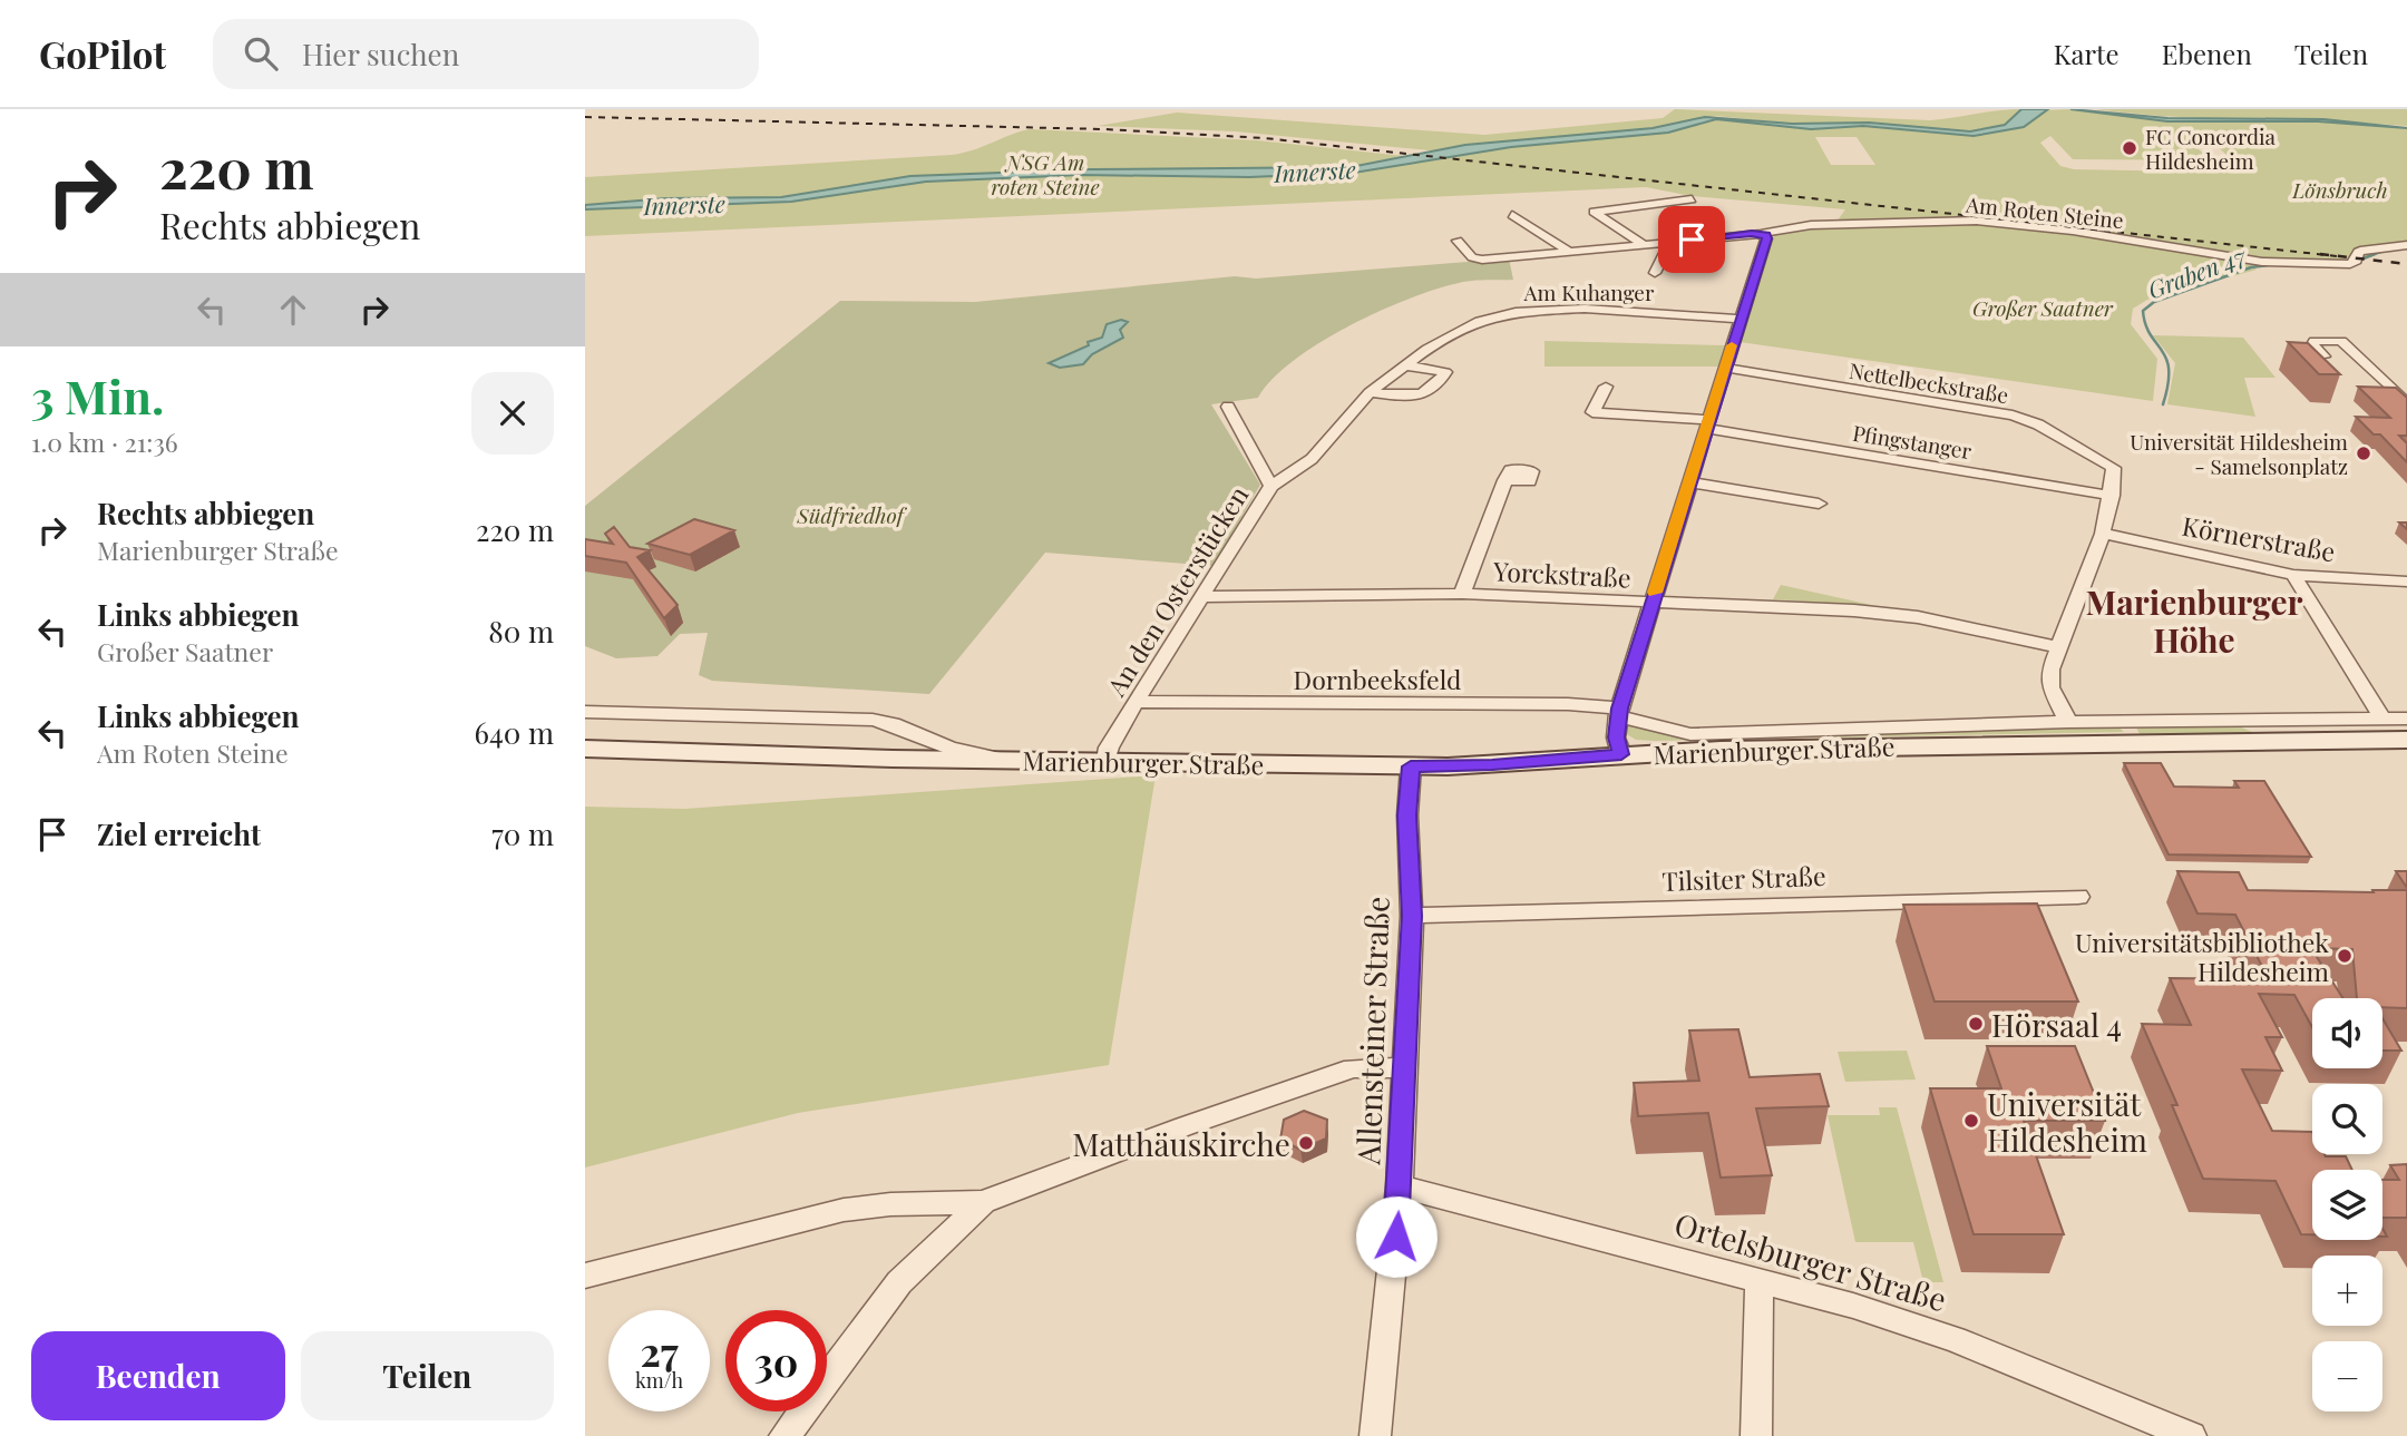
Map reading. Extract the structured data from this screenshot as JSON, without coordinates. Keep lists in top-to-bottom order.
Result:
{
  "streets": {
    "main road": ["Marienburger Straße"],
    "street": [
      "Am Roten Steine",
      "Am Kuhanger",
      "Nettelbeckstraße",
      "Pfingstanger",
      "Körnerstraße",
      "Yorckstraße",
      "An den Osterstücken",
      "Dornbeeksfeld",
      "Tilsiter Straße",
      "Allensteiner Straße",
      "Ortelsburger Straße"
    ]
  },
  "crossings": [
    ["Am Kuhanger", "An den Osterstücken"],
    ["Nettelbeckstraße", "Pfingstanger"],
    ["Yorckstraße", "An den Osterstücken"],
    ["An den Osterstücken", "Dornbeeksfeld"],
    ["An den Osterstücken", "Marienburger Straße"],
    ["Dornbeeksfeld", "Marienburger Straße"],
    ["Marienburger Straße", "Allensteiner Straße"],
    ["Tilsiter Straße", "Allensteiner Straße"],
    ["Allensteiner Straße", "Ortelsburger Straße"]
  ],
  "districts": ["Marienburger Höhe"],
  "water": ["Innerste", "Graben 47"],
  "parks": [
    "NSG Am roten Steine",
    "Lönsbruch",
    "Großer Saatner",
    "Südfriedhof"
  ],
  "places": [
    "FC Concordia Hildesheim",
    "Universität Hildesheim - Samelsonplatz",
    "Universitätsbibliothek Hildesheim",
    "Hörsaal 4",
    "Universität Hildesheim",
    "Matthäuskirche"
  ],
  "page": {
    "header": "GoPilot",
    "search": "Hier suchen",
    "nav": ["Karte", "Ebenen", "Teilen"],
    "turn": ["220 m", "Rechts abbiegen"],
    "heading": ["3 Min.", "1.0 km · 21:36"],
    "list": [
      {
        "name": "Rechts abbiegen",
        "note": "Marienburger Straße",
        "value": "220 m"
      },
      {
        "name": "Links abbiegen",
        "note": "Großer Saatner",
        "value": "80 m"
      },
      {
        "name": "Links abbiegen",
        "note": "Am Roten Steine",
        "value": "640 m"
      },
      {
        "name": "Ziel erreicht",
        "value": "70 m"
      }
    ],
    "map_buttons": ["+", "−"],
    "speed": "27 km/h",
    "limit": "30",
    "buttons": ["Beenden", "Teilen"]
  }
}
